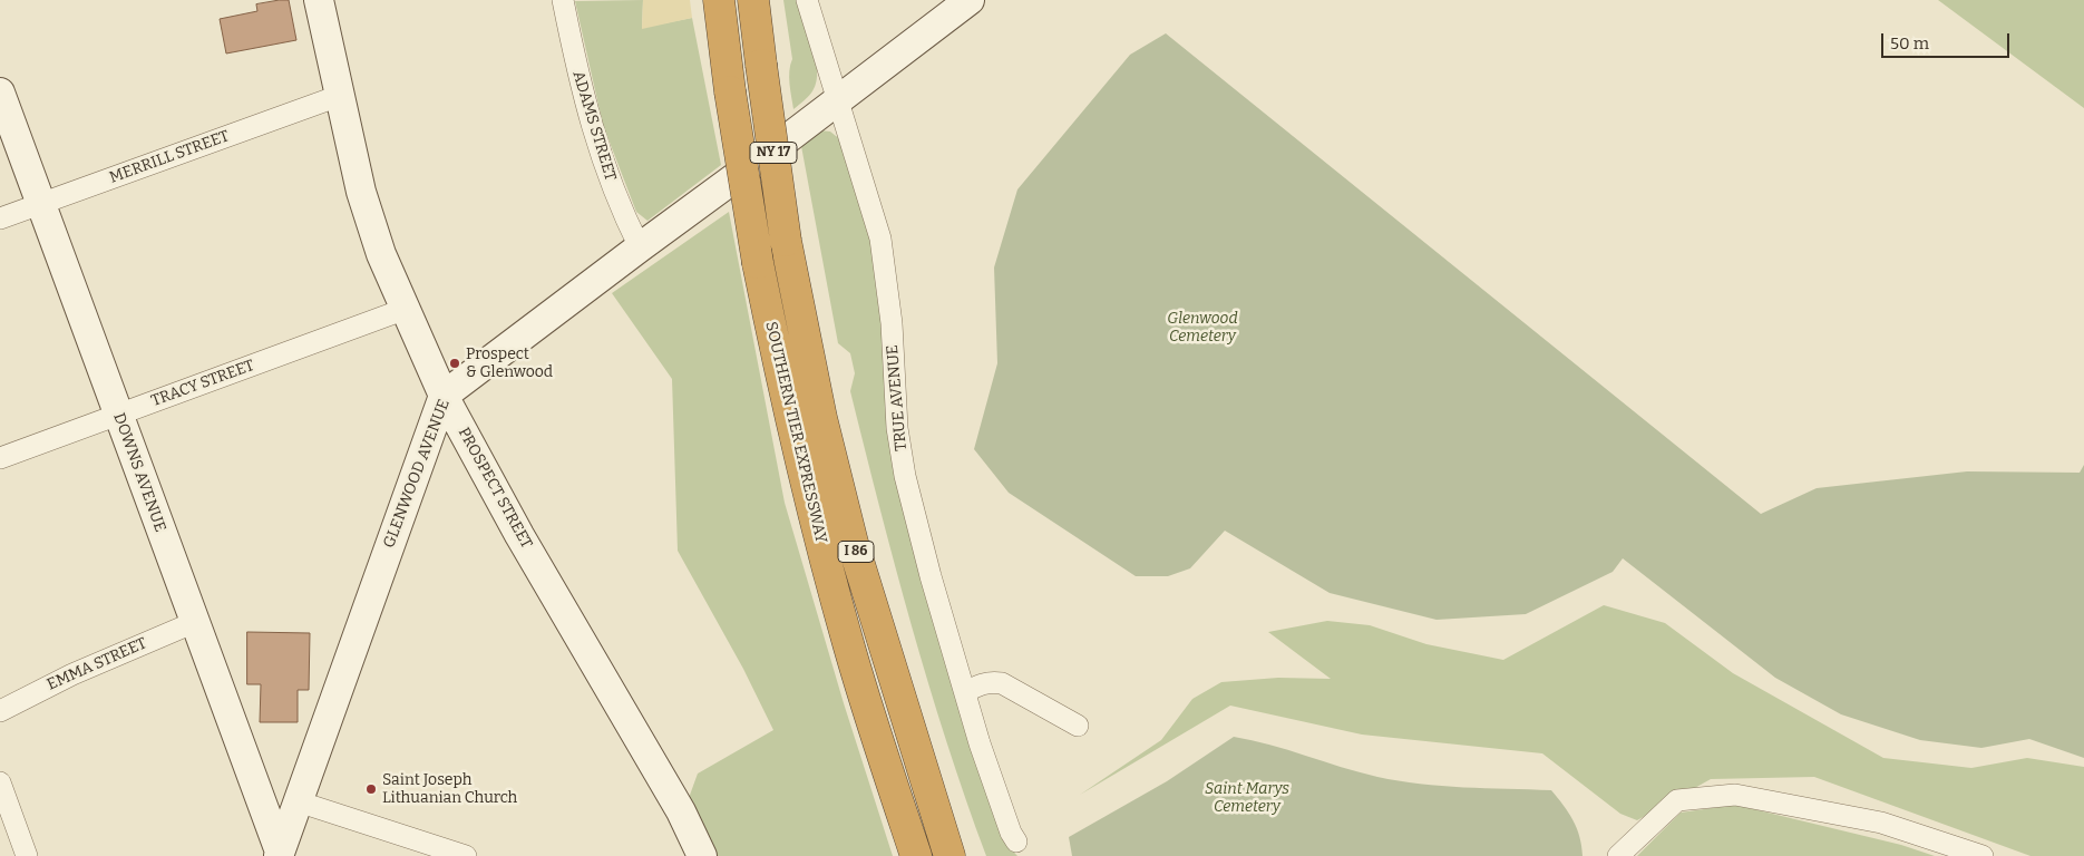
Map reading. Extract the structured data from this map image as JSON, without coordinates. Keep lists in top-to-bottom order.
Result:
{
  "streets": {
    "highway": ["NY 17", "SOUTHERN TIER EXPRESSWAY", "I 86"],
    "street": [
      "ADAMS STREET",
      "MERRILL STREET",
      "TRACY STREET",
      "TRUE AVENUE",
      "DOWNS AVENUE",
      "GLENWOOD AVENUE",
      "PROSPECT STREET",
      "EMMA STREET"
    ]
  },
  "crossings": [
    ["ADAMS STREET", "GLENWOOD AVENUE"],
    ["MERRILL STREET", "DOWNS AVENUE"],
    ["MERRILL STREET", "PROSPECT STREET"],
    ["TRACY STREET", "DOWNS AVENUE"],
    ["TRACY STREET", "PROSPECT STREET"],
    ["TRUE AVENUE", "GLENWOOD AVENUE"],
    ["DOWNS AVENUE", "GLENWOOD AVENUE"],
    ["DOWNS AVENUE", "EMMA STREET"],
    ["GLENWOOD AVENUE", "PROSPECT STREET"]
  ],
  "parks": ["Glenwood Cemetery", "Saint Marys Cemetery"],
  "places": ["Prospect & Glenwood", "Saint Joseph Lithuanian Church"],
  "scale_bar": "50 m"
}
